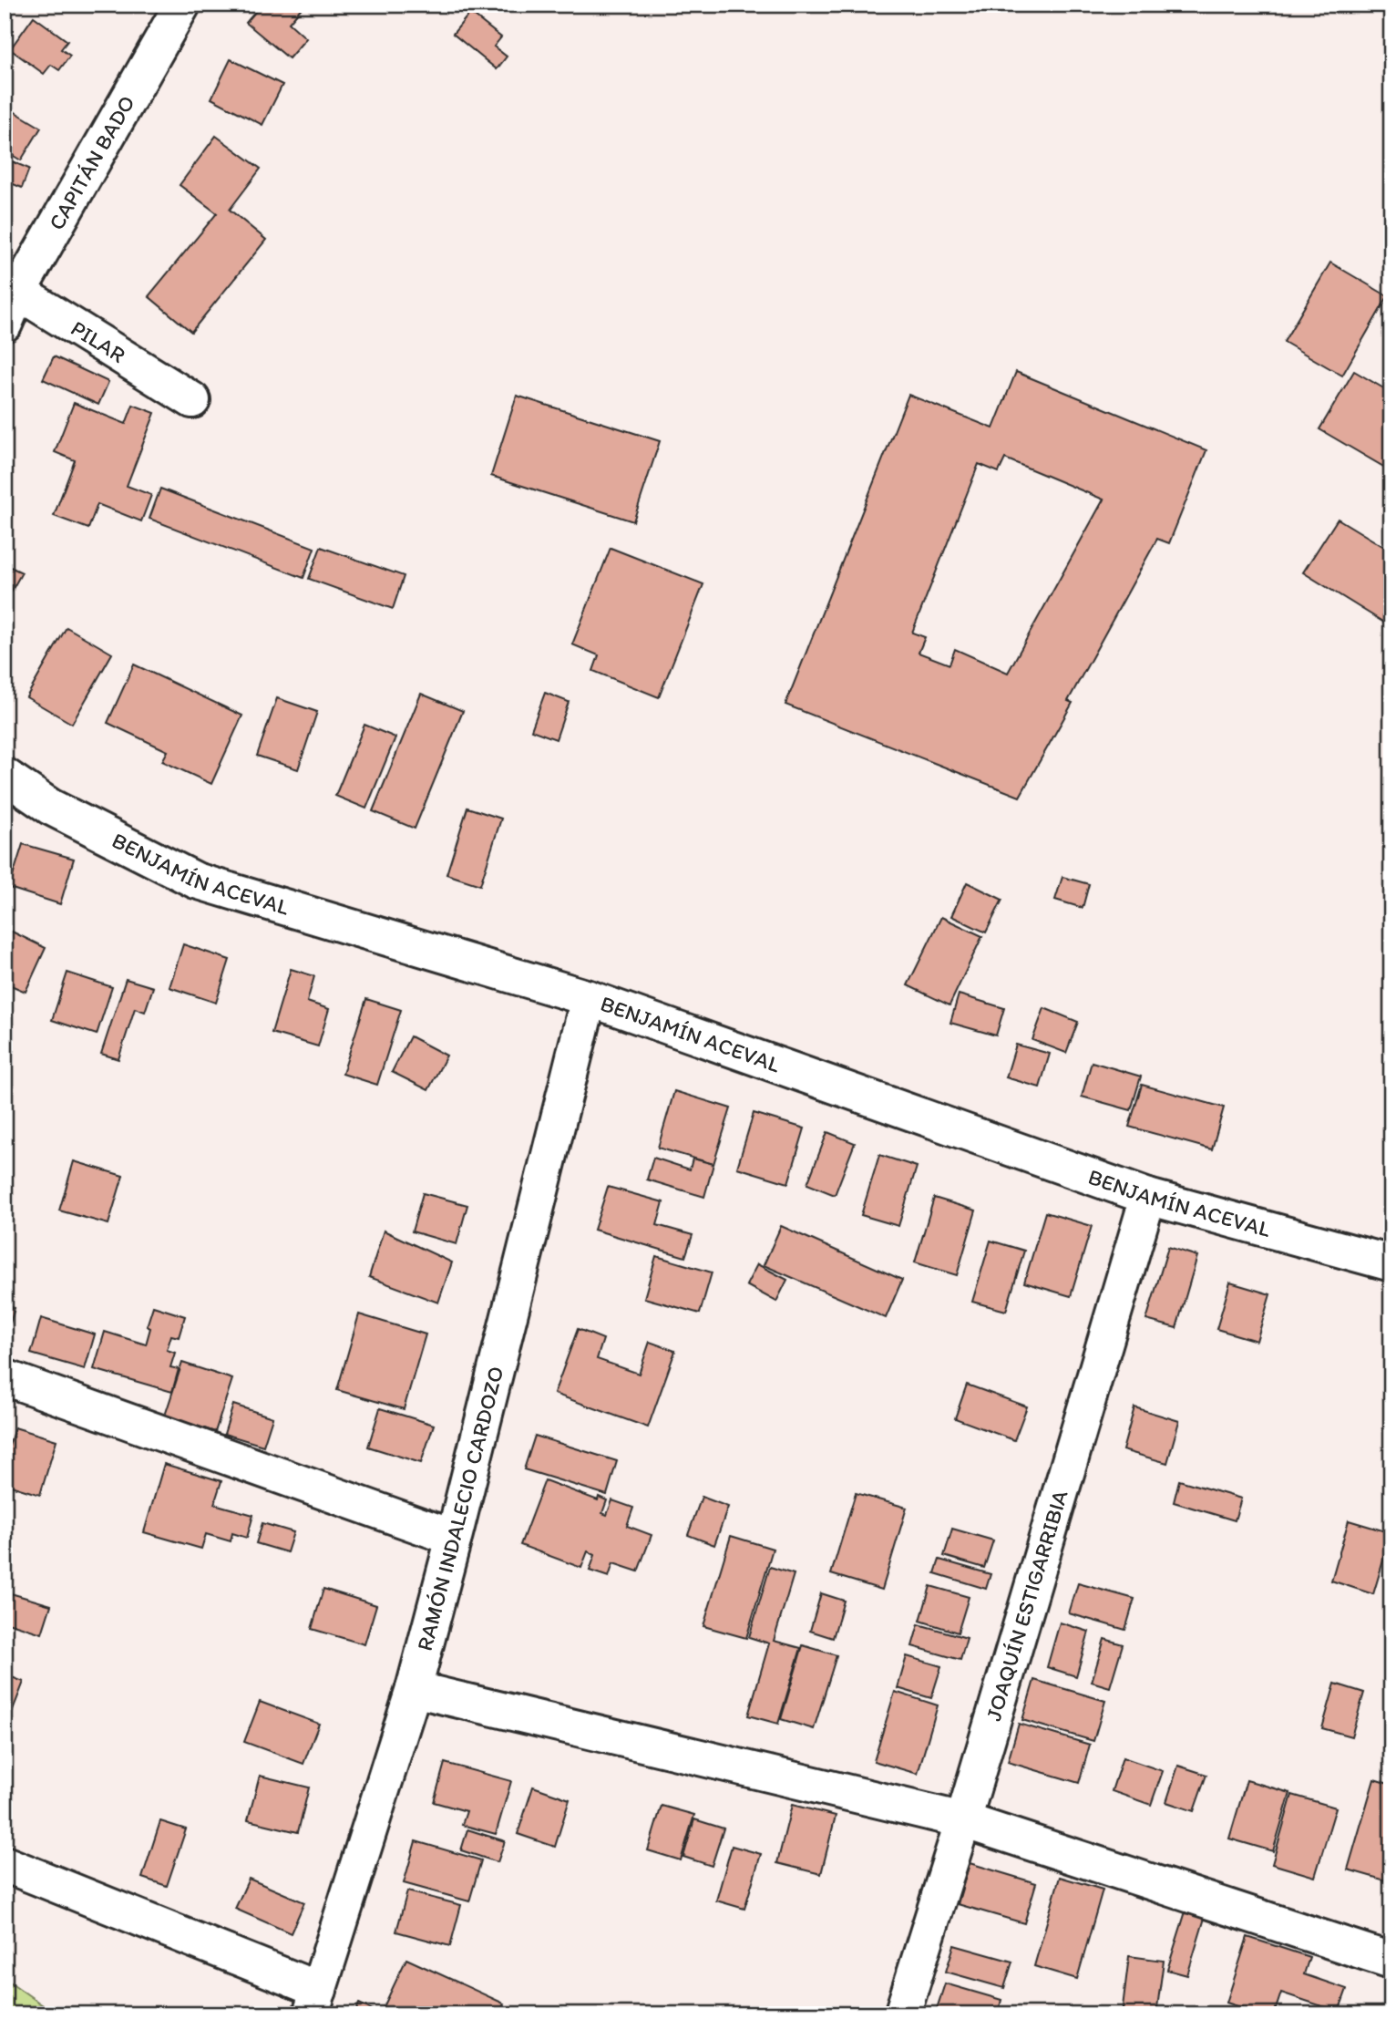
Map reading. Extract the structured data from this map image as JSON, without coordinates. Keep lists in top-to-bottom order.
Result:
{
  "streets": {
    "street": [
      "CAPITÁN BADO",
      "PILAR",
      "BENJAMÍN ACEVAL",
      "RAMÓN INDALECIO CARDOZO",
      "JOAQUÍN ESTIGARRIBIA"
    ]
  },
  "crossings": [
    ["CAPITÁN BADO", "PILAR"],
    ["BENJAMÍN ACEVAL", "RAMÓN INDALECIO CARDOZO"],
    ["BENJAMÍN ACEVAL", "JOAQUÍN ESTIGARRIBIA"]
  ]
}
